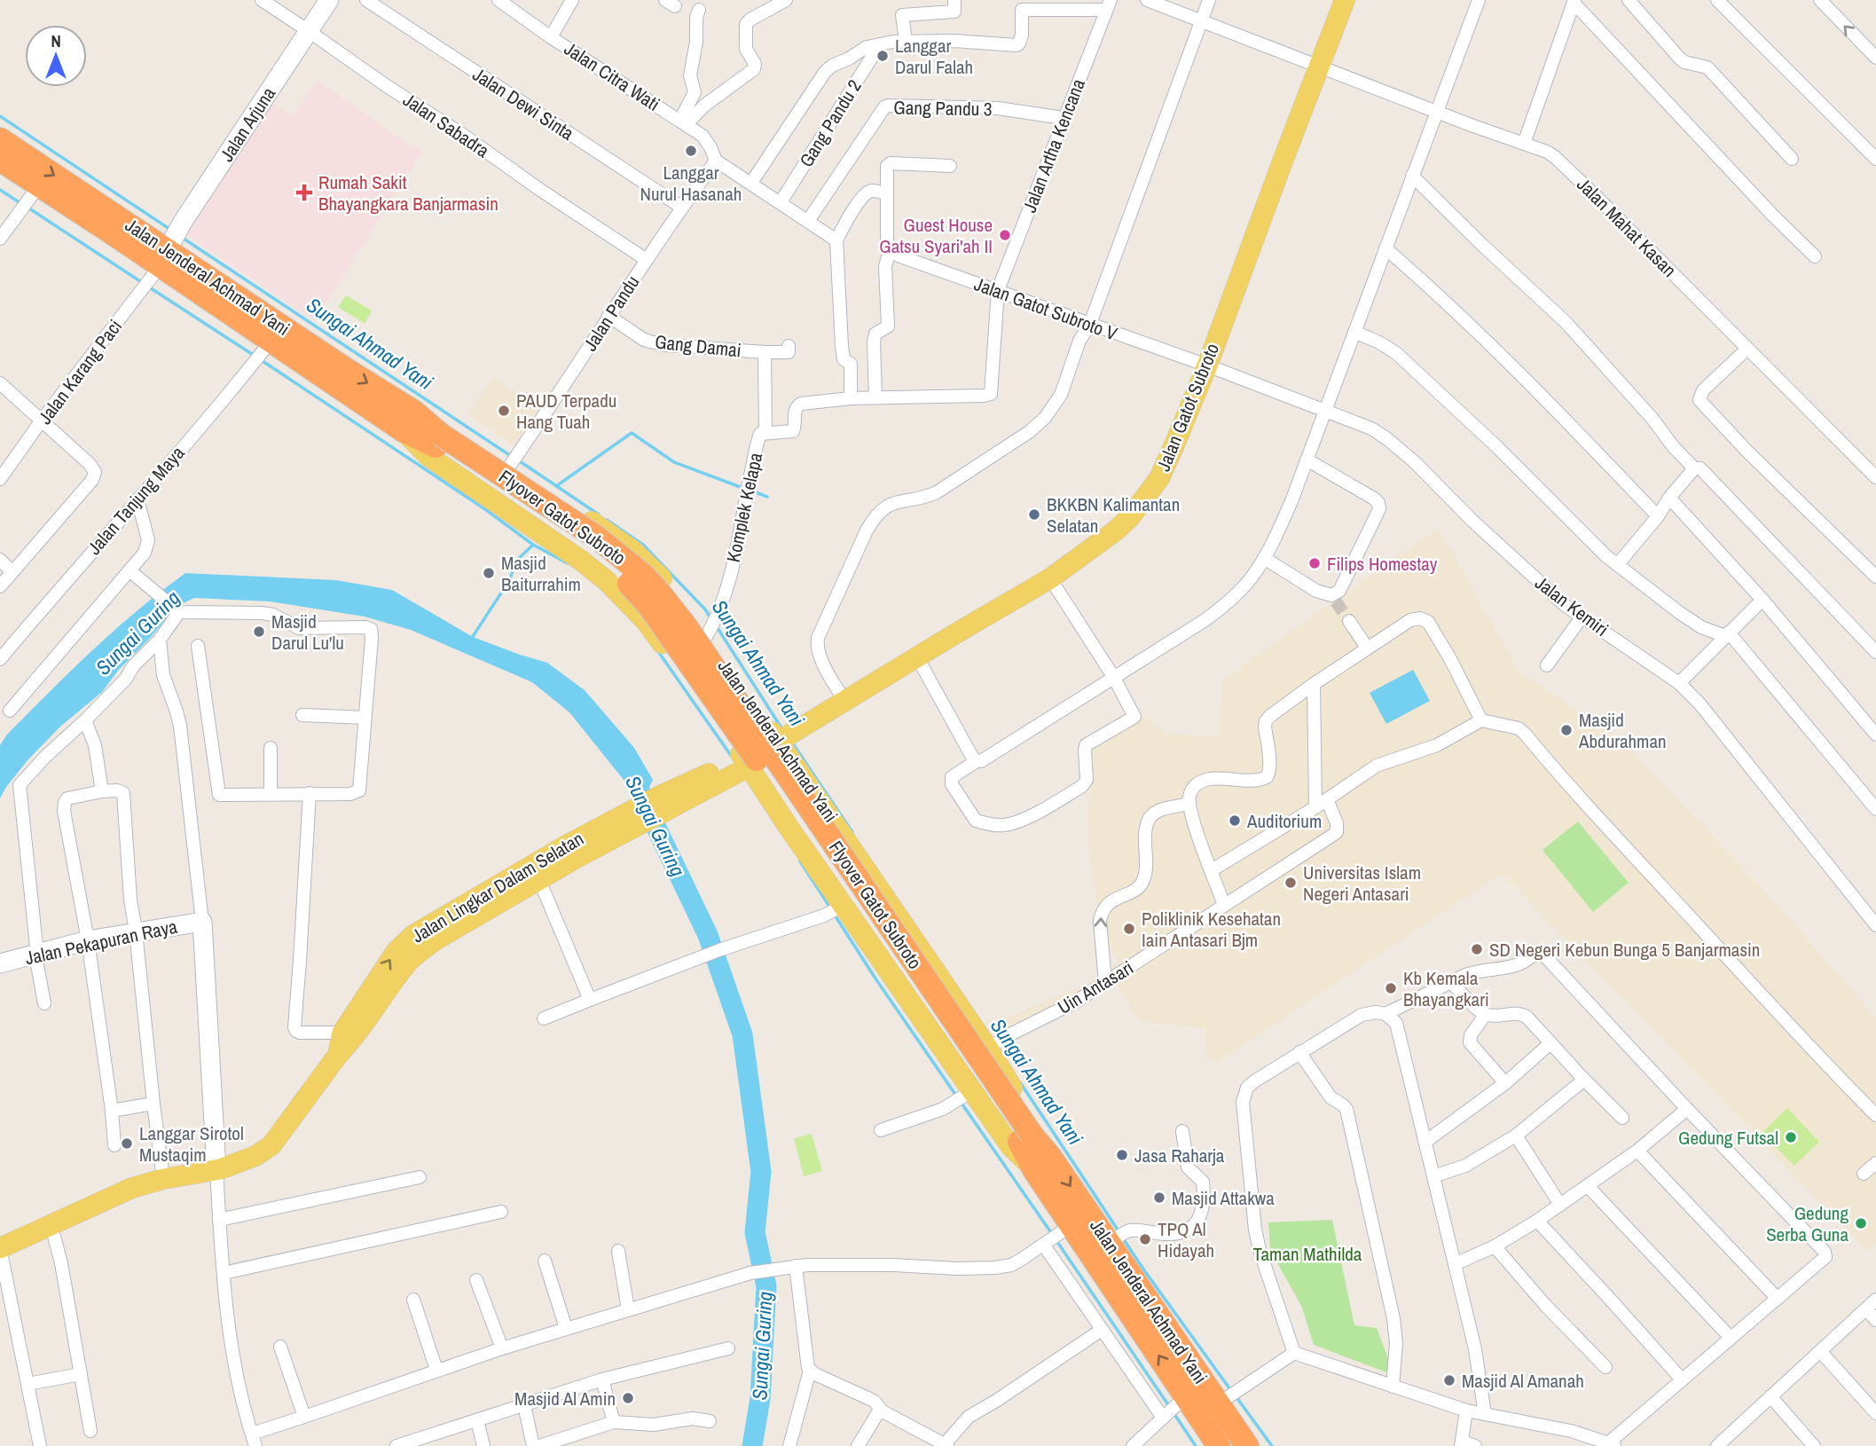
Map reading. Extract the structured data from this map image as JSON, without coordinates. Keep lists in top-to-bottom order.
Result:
{
  "streets": {
    "highway": ["Jalan Jenderal Achmad Yani", "Flyover Gatot Subroto"],
    "main road": ["Jalan Gatot Subroto", "Jalan Lingkar Dalam Selatan"],
    "street": [
      "Jalan Citra Wati",
      "Jalan Dewi Sinta",
      "Gang Pandu 3",
      "Gang Pandu 2",
      "Jalan Arjuna",
      "Jalan Sabadra",
      "Jalan Artha Kencana",
      "Jalan Mahat Kasan",
      "Jalan Gatot Subroto V",
      "Jalan Pandu",
      "Gang Damai",
      "Jalan Karang Paci",
      "Jalan Tanjung Maya",
      "Komplek Kelapa",
      "Jalan Kemiri",
      "Jalan Pekapuran Raya",
      "Uin Antasari"
    ]
  },
  "crossings": [
    ["Jalan Citra Wati", "Jalan Pandu"],
    ["Jalan Dewi Sinta", "Jalan Pandu"],
    ["Gang Pandu 3", "Jalan Artha Kencana"],
    ["Jalan Arjuna", "Jalan Sabadra"],
    ["Jalan Arjuna", "Jalan Jenderal Achmad Yani"],
    ["Jalan Arjuna", "Jalan Karang Paci"],
    ["Jalan Sabadra", "Jalan Pandu"],
    ["Jalan Artha Kencana", "Jalan Gatot Subroto V"],
    ["Jalan Mahat Kasan", "Jalan Gatot Subroto"],
    ["Jalan Jenderal Achmad Yani", "Jalan Pandu"],
    ["Jalan Jenderal Achmad Yani", "Jalan Karang Paci"],
    ["Jalan Jenderal Achmad Yani", "Jalan Gatot Subroto"],
    ["Jalan Jenderal Achmad Yani", "Jalan Tanjung Maya"],
    ["Jalan Jenderal Achmad Yani", "Komplek Kelapa"],
    ["Jalan Jenderal Achmad Yani", "Flyover Gatot Subroto"],
    ["Jalan Jenderal Achmad Yani", "Jalan Lingkar Dalam Selatan"],
    ["Jalan Jenderal Achmad Yani", "Uin Antasari"],
    ["Jalan Gatot Subroto V", "Jalan Gatot Subroto"],
    ["Jalan Gatot Subroto V", "Jalan Kemiri"],
    ["Jalan Pandu", "Gang Damai"],
    ["Jalan Gatot Subroto", "Jalan Kemiri"],
    ["Jalan Gatot Subroto", "Jalan Lingkar Dalam Selatan"]
  ],
  "water": ["Sungai Ahmad Yani", "Sungai Guring"],
  "parks": ["Taman Mathilda"],
  "places": {
    "other": [
      "Langgar Darul Falah",
      "Langgar Nurul Hasanah",
      "Guest House Gatsu Syari'ah II",
      "PAUD Terpadu Hang Tuah",
      "BKKBN Kalimantan Selatan",
      "Filips Homestay",
      "Masjid Baiturrahim",
      "Masjid Darul Lu'lu",
      "Masjid Abdurahman",
      "Auditorium",
      "Universitas Islam Negeri Antasari",
      "Poliklinik Kesehatan Iain Antasari Bjm",
      "SD Negeri Kebun Bunga 5 Banjarmasin",
      "Kb Kemala Bhayangkari",
      "Gedung Futsal",
      "Langgar Sirotol Mustaqim",
      "Jasa Raharja",
      "Masjid Attakwa",
      "Gedung Serba Guna",
      "TPQ Al Hidayah",
      "Masjid Al Amanah",
      "Masjid Al Amin"
    ],
    "health": ["Rumah Sakit Bhayangkara Banjarmasin"]
  },
  "north": "top"
}
